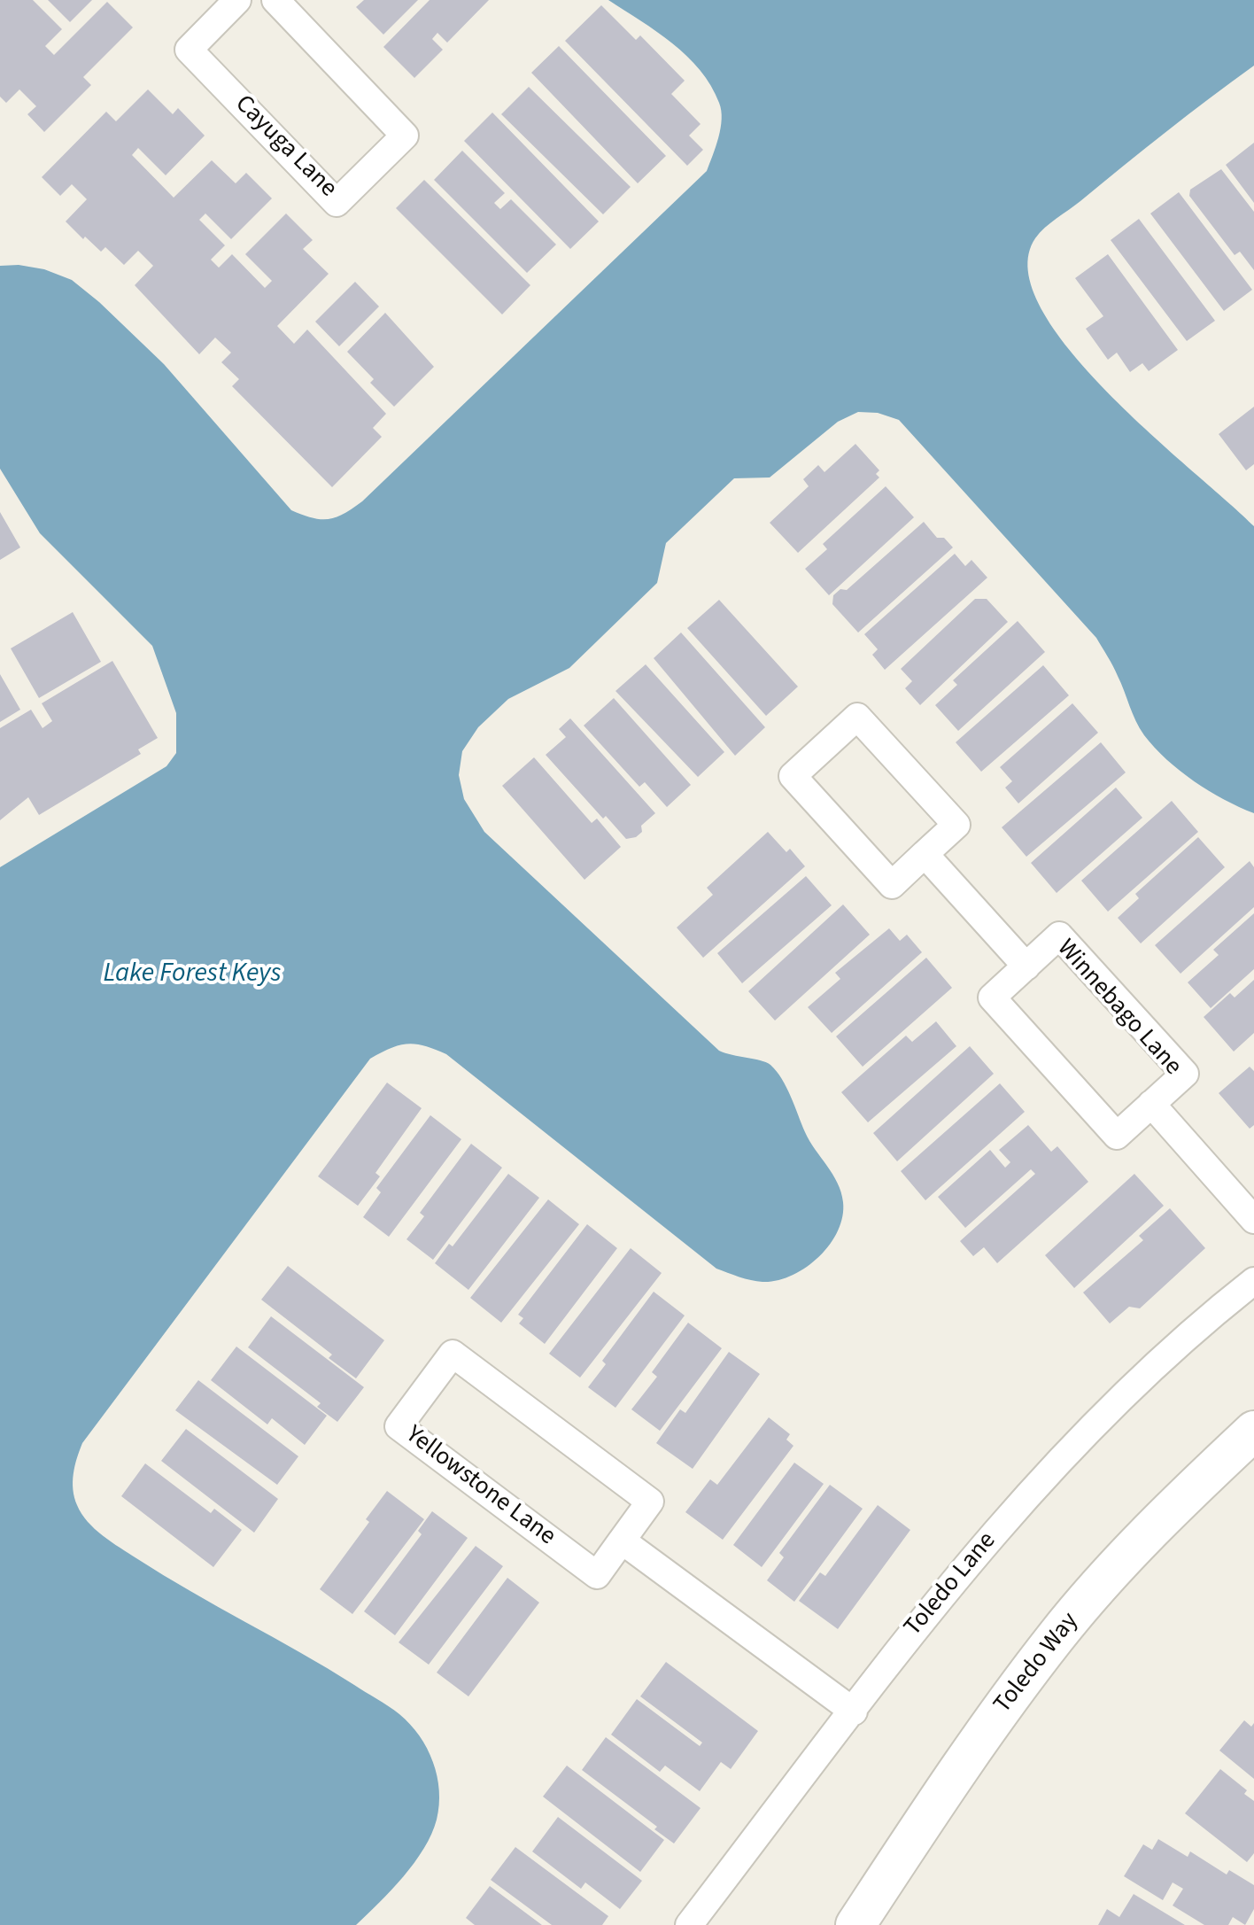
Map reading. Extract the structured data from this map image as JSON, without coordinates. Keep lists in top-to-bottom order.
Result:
{
  "streets": {
    "main road": ["Toledo Way"],
    "street": [
      "Cayuga Lane",
      "Winnebago Lane",
      "Yellowstone Lane",
      "Toledo Lane"
    ]
  },
  "water": ["Lake Forest Keys"]
}
